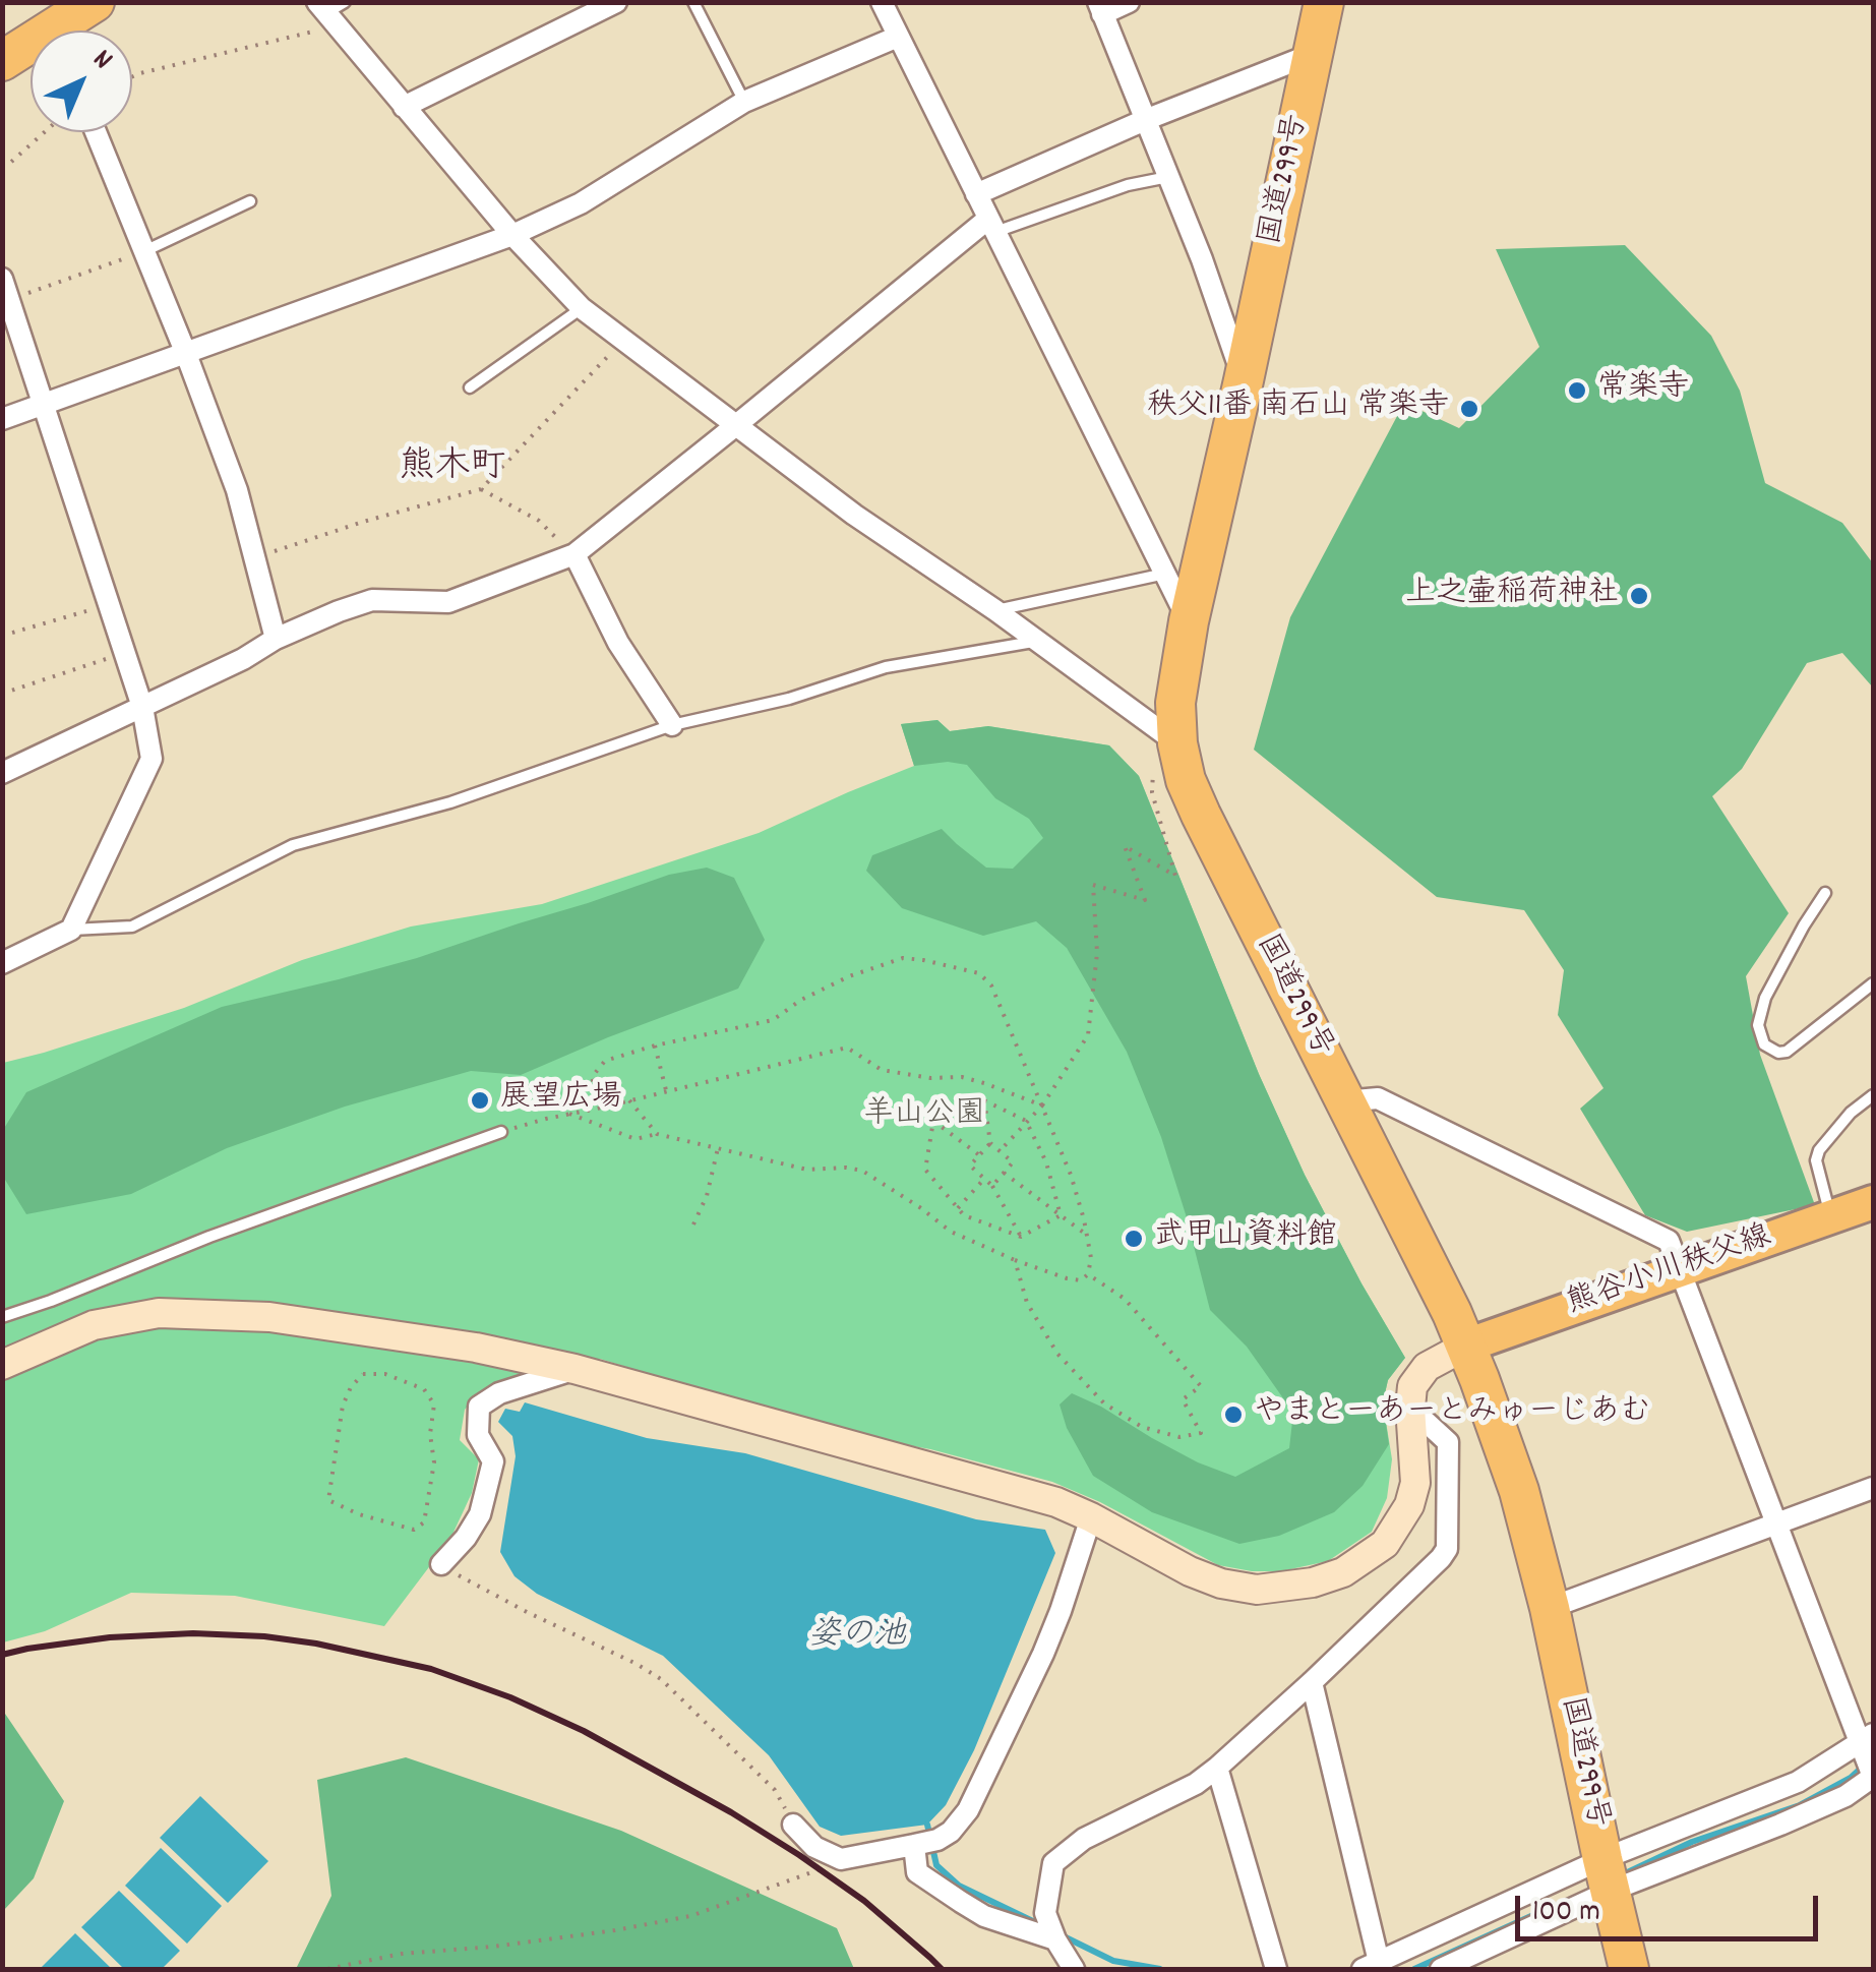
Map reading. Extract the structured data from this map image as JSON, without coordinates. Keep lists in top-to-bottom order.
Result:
{
  "streets": {
    "highway": ["国道299号"],
    "main road": ["熊谷小川秩父線"]
  },
  "crossings": [
    ["国道299号", "熊谷小川秩父線"]
  ],
  "districts": ["熊木町"],
  "water": ["姿の池"],
  "parks": ["羊山公園"],
  "places": [
    "常楽寺",
    "秩父11番 南石山 常楽寺",
    "上之壷稲荷神社",
    "展望広場",
    "武甲山資料館",
    "やまとーあーとみゅーじあむ"
  ],
  "scale_bar": "100 m",
  "north": "top right"
}
